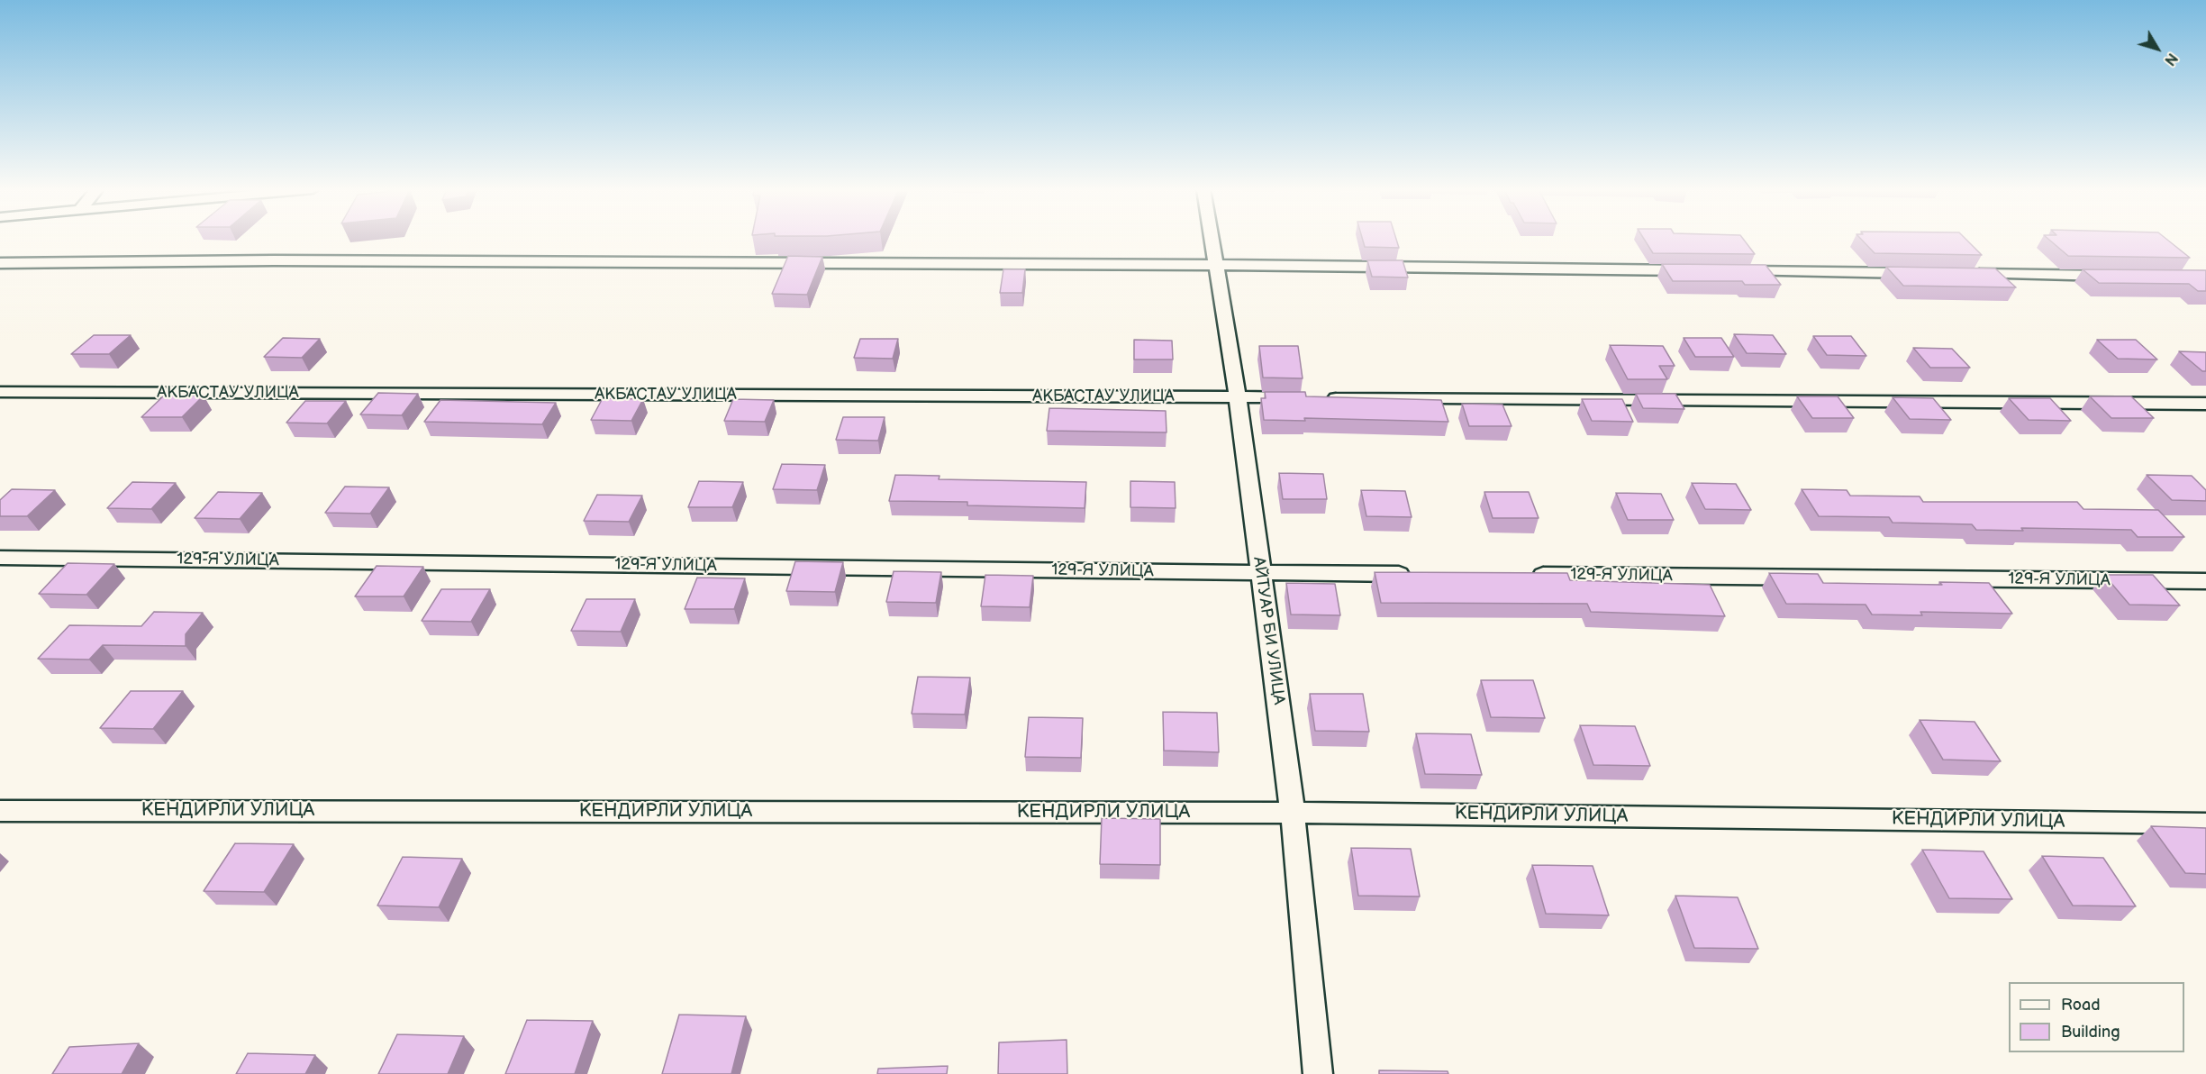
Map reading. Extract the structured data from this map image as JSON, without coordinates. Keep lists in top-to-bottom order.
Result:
{
  "streets": {
    "street": [
      "АКБАСТАУ УЛИЦА",
      "129-Я УЛИЦА",
      "АЙТУАР БИ УЛИЦА",
      "КЕНДИРЛИ УЛИЦА"
    ]
  },
  "crossings": [
    ["АКБАСТАУ УЛИЦА", "АЙТУАР БИ УЛИЦА"],
    ["129-Я УЛИЦА", "АЙТУАР БИ УЛИЦА"],
    ["АЙТУАР БИ УЛИЦА", "КЕНДИРЛИ УЛИЦА"]
  ],
  "legend": ["Road", "Building"],
  "north": "bottom right"
}
